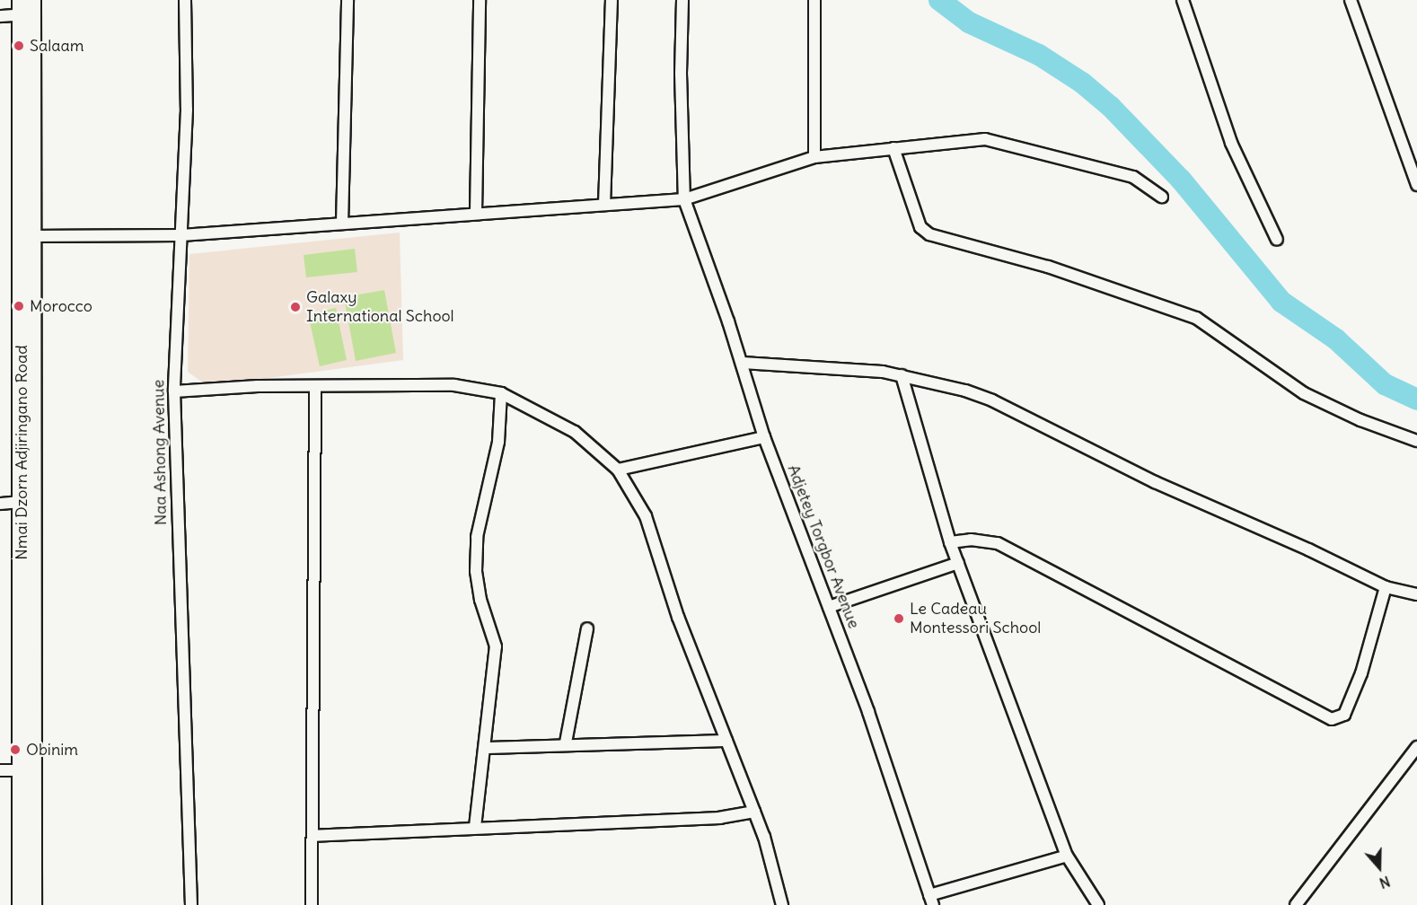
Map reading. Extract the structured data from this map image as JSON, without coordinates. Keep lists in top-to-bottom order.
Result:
{
  "streets": {
    "main road": ["Nmai Dzorn Adjiringano Road"],
    "street": ["Naa Ashong Avenue", "Adjetey Torgbor Avenue"]
  },
  "places": [
    "Salaam",
    "Morocco",
    "Galaxy International School",
    "Le Cadeau Montessori School",
    "Obinim"
  ],
  "north": "bottom"
}
